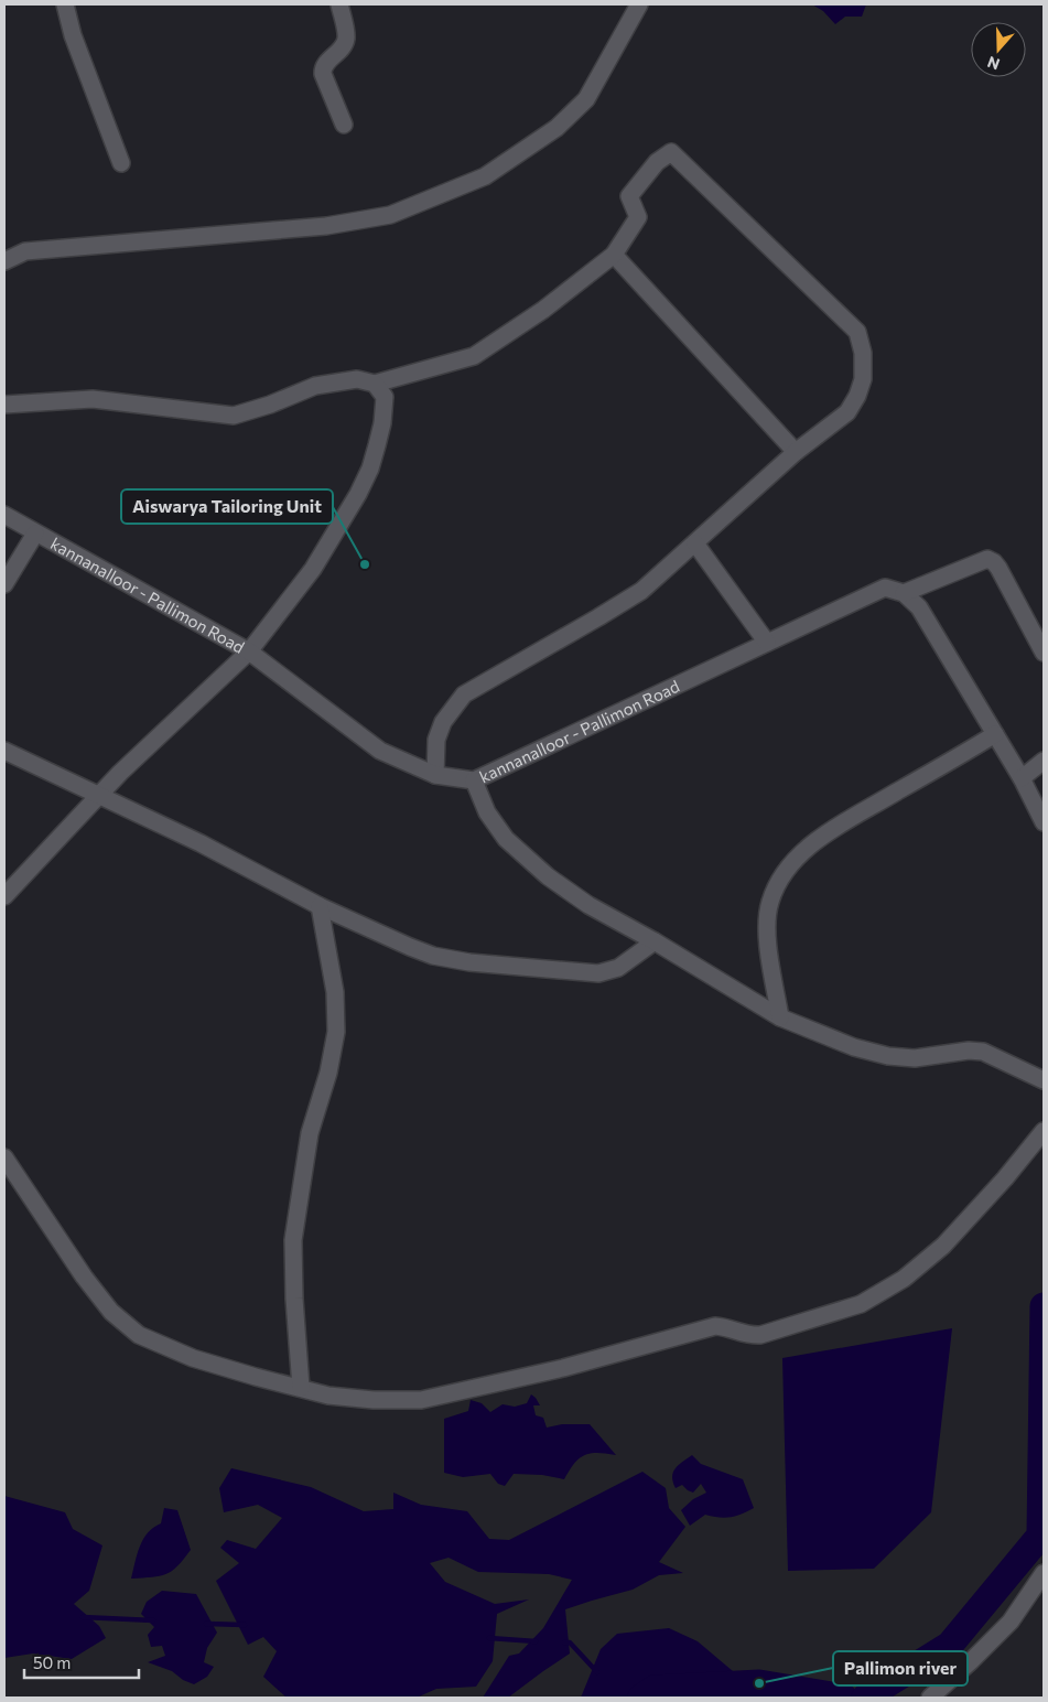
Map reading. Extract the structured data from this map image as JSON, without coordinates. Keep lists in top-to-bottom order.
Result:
{
  "streets": {
    "street": ["kannanalloor - Pallimon Road"]
  },
  "places": ["Aiswarya Tailoring Unit", "Pallimon river"],
  "scale_bar": "50 m",
  "north": "bottom"
}
